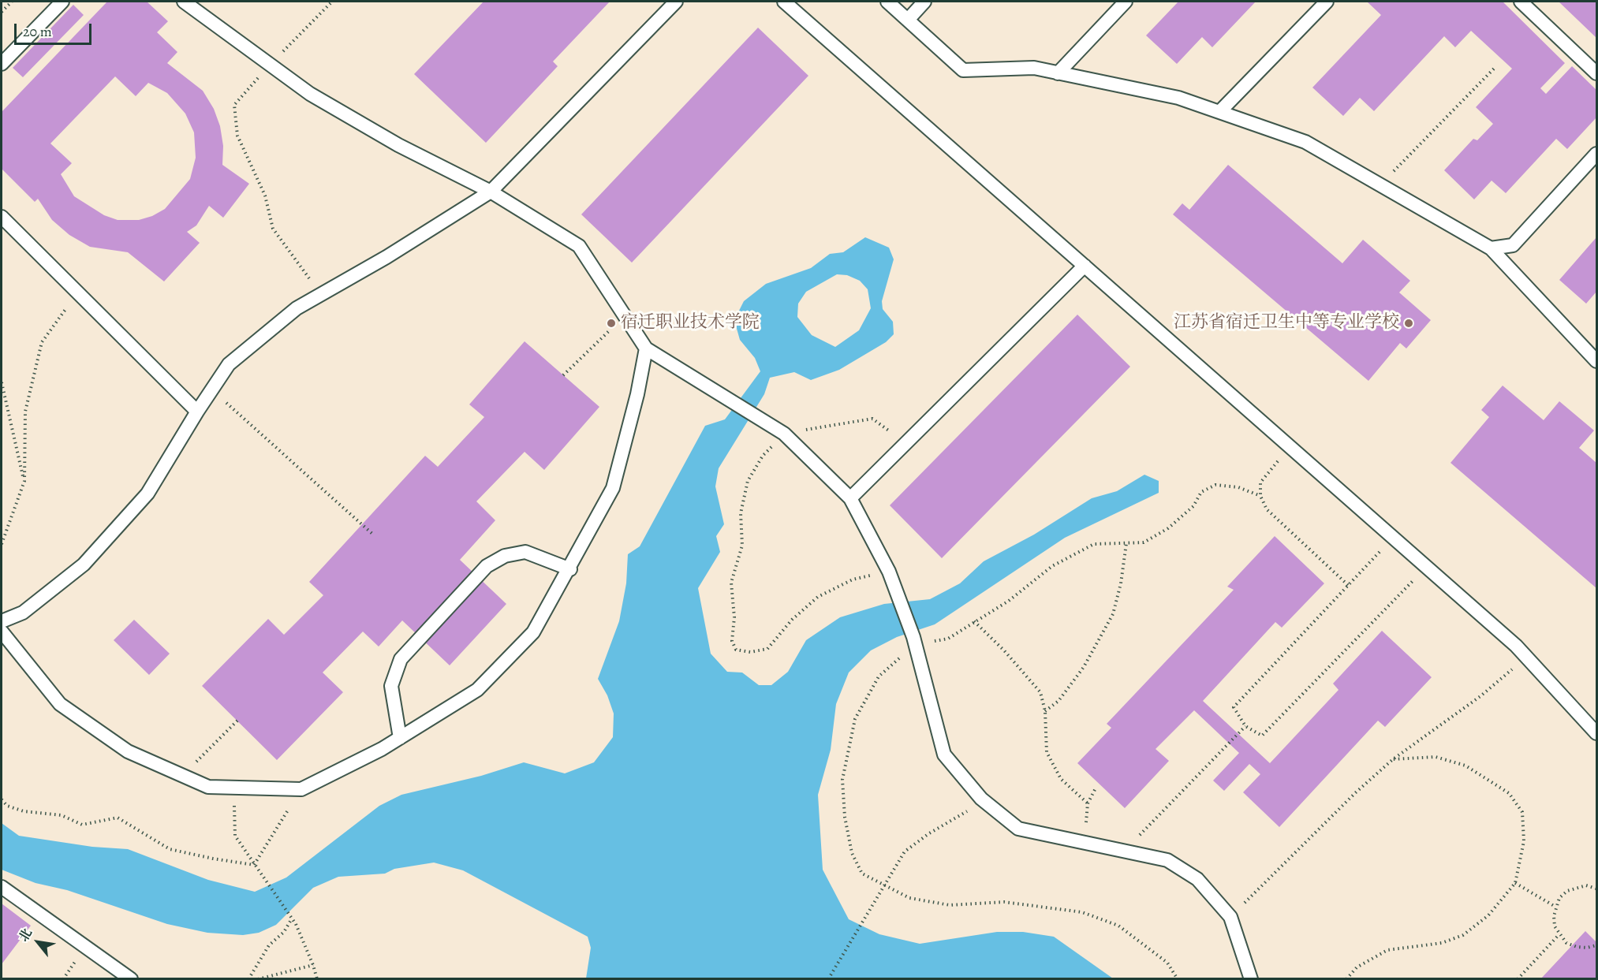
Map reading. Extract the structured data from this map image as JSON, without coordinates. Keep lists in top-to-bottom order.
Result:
{
  "places": ["宿迁职业技术学院", "江苏省宿迁卫生中等专业学校"],
  "scale_bar": "20 m",
  "north": "top left"
}
